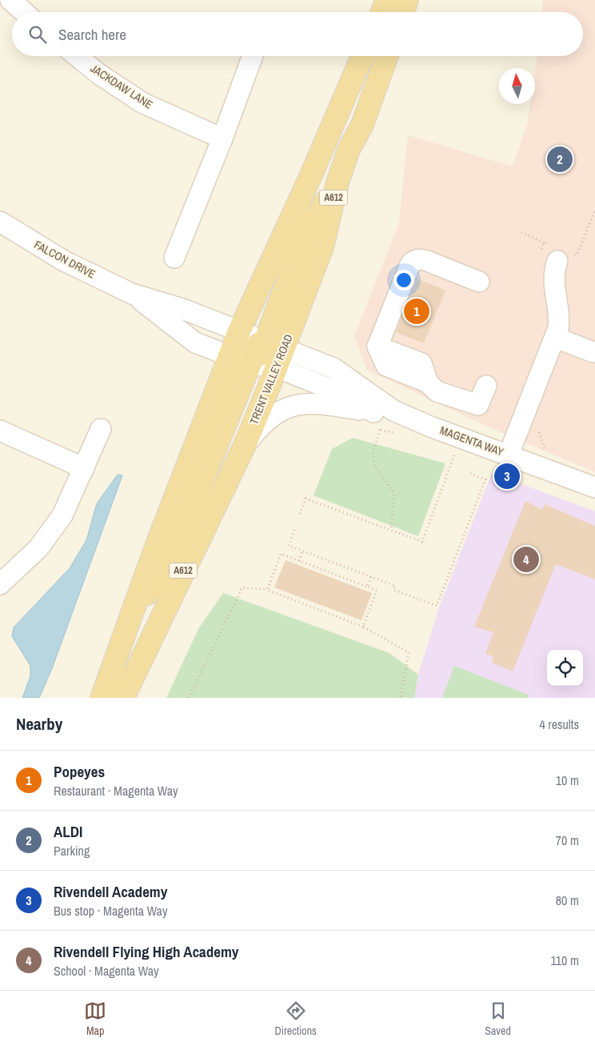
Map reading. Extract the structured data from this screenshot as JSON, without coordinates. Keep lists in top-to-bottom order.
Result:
{
  "streets": {
    "main road": ["A612", "TRENT VALLEY ROAD"],
    "street": ["JACKDAW LANE", "FALCON DRIVE", "MAGENTA WAY"]
  },
  "crossings": [
    ["A612", "FALCON DRIVE"],
    ["A612", "TRENT VALLEY ROAD"],
    ["A612", "MAGENTA WAY"],
    ["FALCON DRIVE", "TRENT VALLEY ROAD"],
    ["FALCON DRIVE", "MAGENTA WAY"],
    ["TRENT VALLEY ROAD", "MAGENTA WAY"]
  ],
  "north": "top",
  "page": {
    "search": "Search here",
    "pins": [
      "2",
      "1",
      "3",
      "4"
    ],
    "heading": ["Nearby", "4 results"],
    "list": [
      {
        "mark": "1",
        "name": "Popeyes",
        "note": "Restaurant · Magenta Way",
        "value": "10 m"
      },
      {
        "mark": "2",
        "name": "ALDI",
        "note": "Parking",
        "value": "70 m"
      },
      {
        "mark": "3",
        "name": "Rivendell Academy",
        "note": "Bus stop · Magenta Way",
        "value": "80 m"
      },
      {
        "mark": "4",
        "name": "Rivendell Flying High Academy",
        "note": "School · Magenta Way",
        "value": "110 m"
      }
    ],
    "nav": ["Map", "Directions", "Saved"]
  }
}
